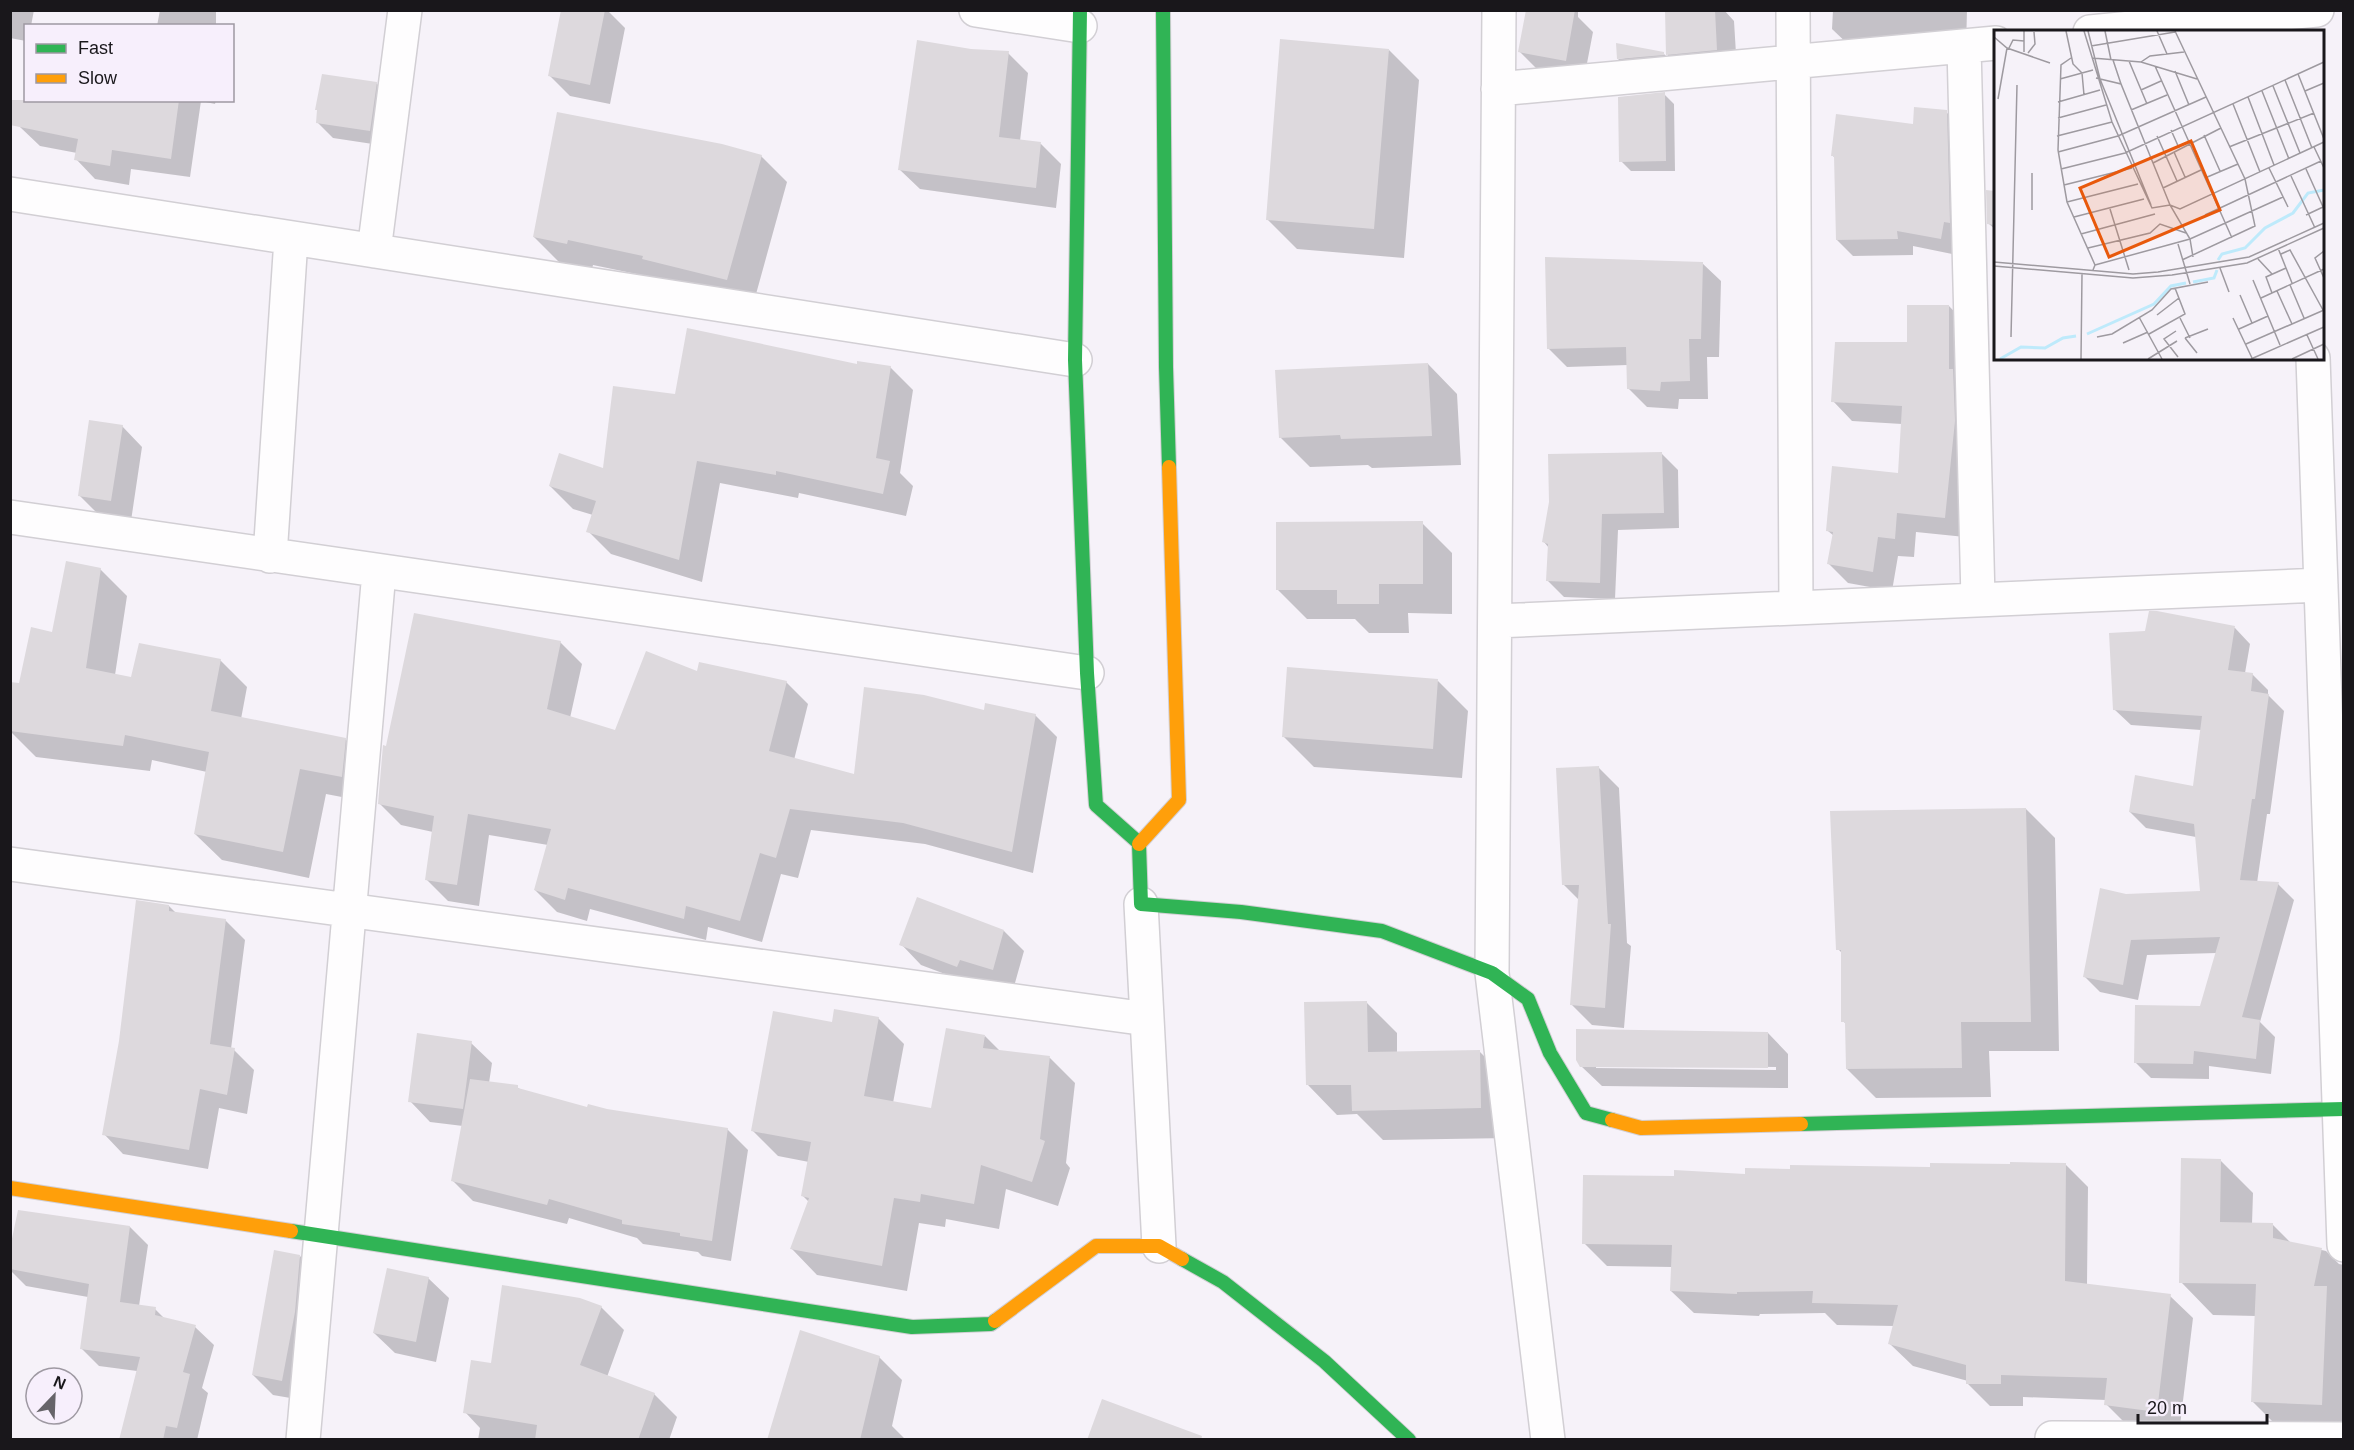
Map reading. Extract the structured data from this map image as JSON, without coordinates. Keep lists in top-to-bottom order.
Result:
{
  "legend": ["Fast", "Slow"],
  "scale_bar": "20 m",
  "north": "top right"
}
